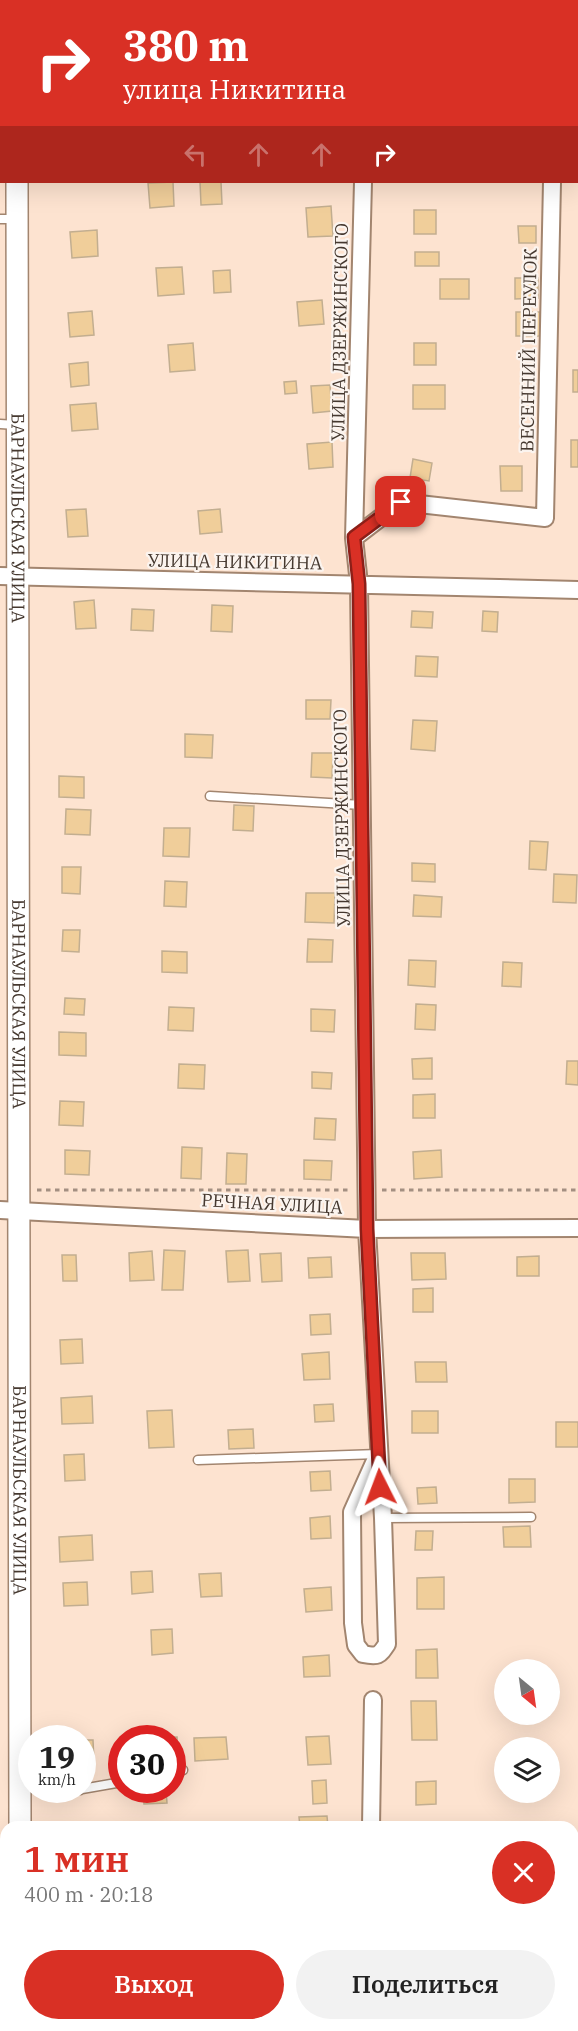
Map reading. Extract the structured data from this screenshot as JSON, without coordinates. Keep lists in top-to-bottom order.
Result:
{
  "streets": {
    "street": [
      "УЛИЦА ДЗЕРЖИНСКОГО",
      "ВЕСЕННИЙ ПЕРЕУЛОК",
      "БАРНАУЛЬСКАЯ УЛИЦА",
      "УЛИЦА НИКИТИНА",
      "РЕЧНАЯ УЛИЦА"
    ]
  },
  "crossings": [
    ["УЛИЦА ДЗЕРЖИНСКОГО", "ВЕСЕННИЙ ПЕРЕУЛОК"],
    ["УЛИЦА ДЗЕРЖИНСКОГО", "УЛИЦА НИКИТИНА"],
    ["УЛИЦА ДЗЕРЖИНСКОГО", "РЕЧНАЯ УЛИЦА"],
    ["БАРНАУЛЬСКАЯ УЛИЦА", "УЛИЦА НИКИТИНА"],
    ["БАРНАУЛЬСКАЯ УЛИЦА", "РЕЧНАЯ УЛИЦА"]
  ],
  "north": "bottom right",
  "page": {
    "turn": ["380 m", "улица Никитина"],
    "speed": "19 km/h",
    "limit": "30",
    "heading": ["1 мин", "400 m · 20:18"],
    "buttons": ["Выход", "Поделиться"]
  }
}
